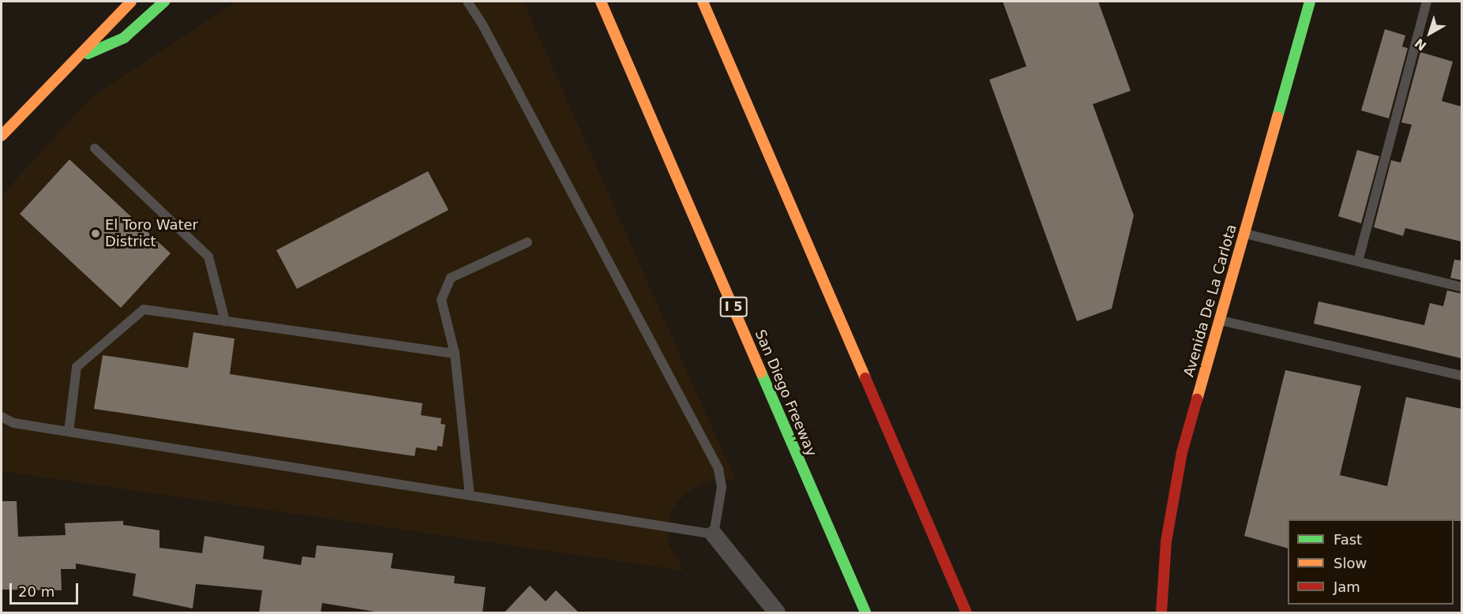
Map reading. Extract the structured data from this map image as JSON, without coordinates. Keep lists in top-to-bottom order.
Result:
{
  "streets": {
    "main road": ["Avenida De La Carlota", "I 5", "San Diego Freeway"]
  },
  "places": ["El Toro Water District"],
  "legend": ["Fast", "Slow", "Jam"],
  "scale_bar": "20 m",
  "north": "bottom left"
}
